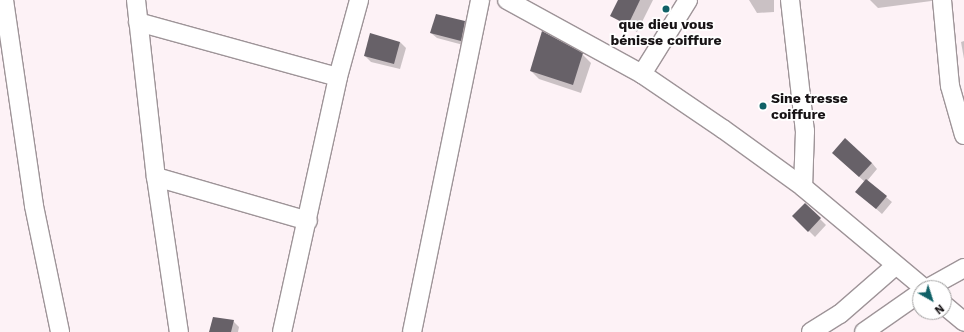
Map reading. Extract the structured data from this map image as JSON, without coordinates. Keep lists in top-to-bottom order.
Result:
{
  "places": ["que dieu vous bénisse coiffure", "Sine tresse coiffure"],
  "north": "bottom right"
}
